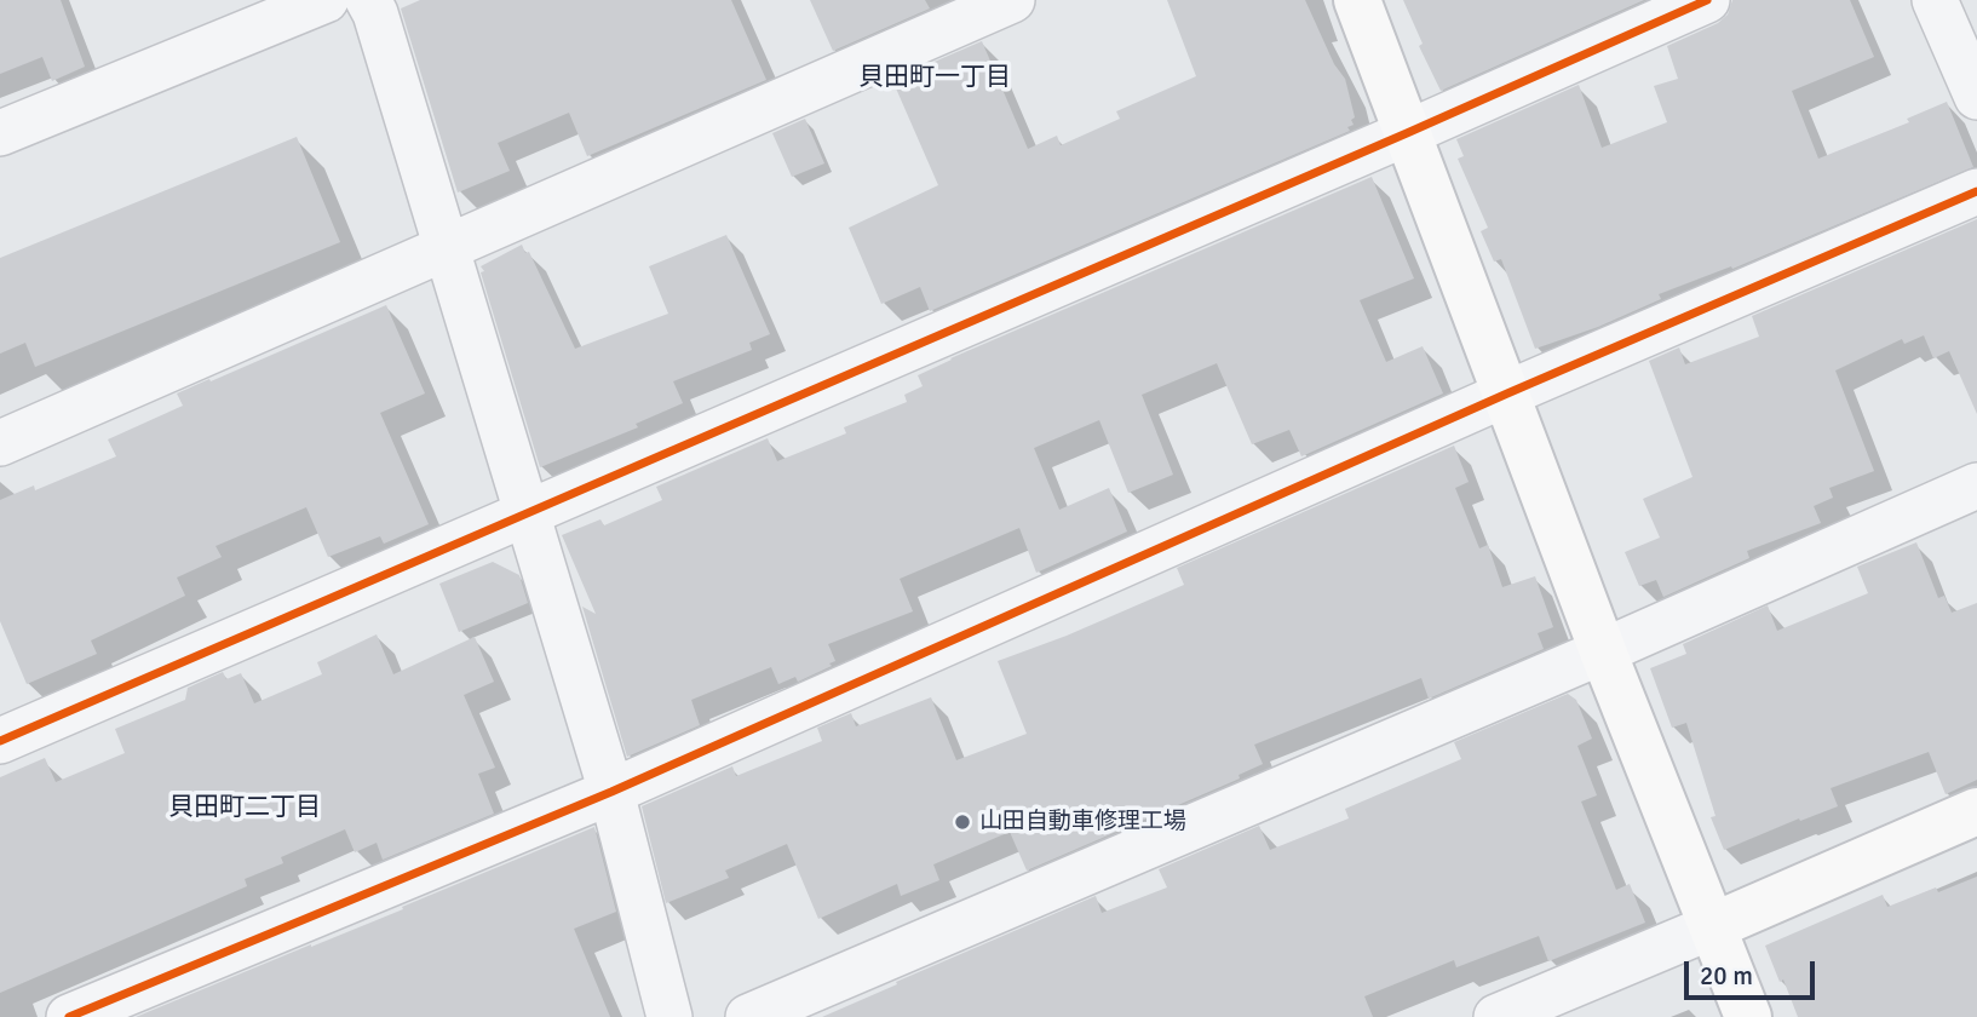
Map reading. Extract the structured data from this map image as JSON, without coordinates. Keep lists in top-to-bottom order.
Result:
{
  "districts": ["貝田町一丁目", "貝田町二丁目"],
  "places": ["山田自動車修理工場"],
  "scale_bar": "20 m"
}
